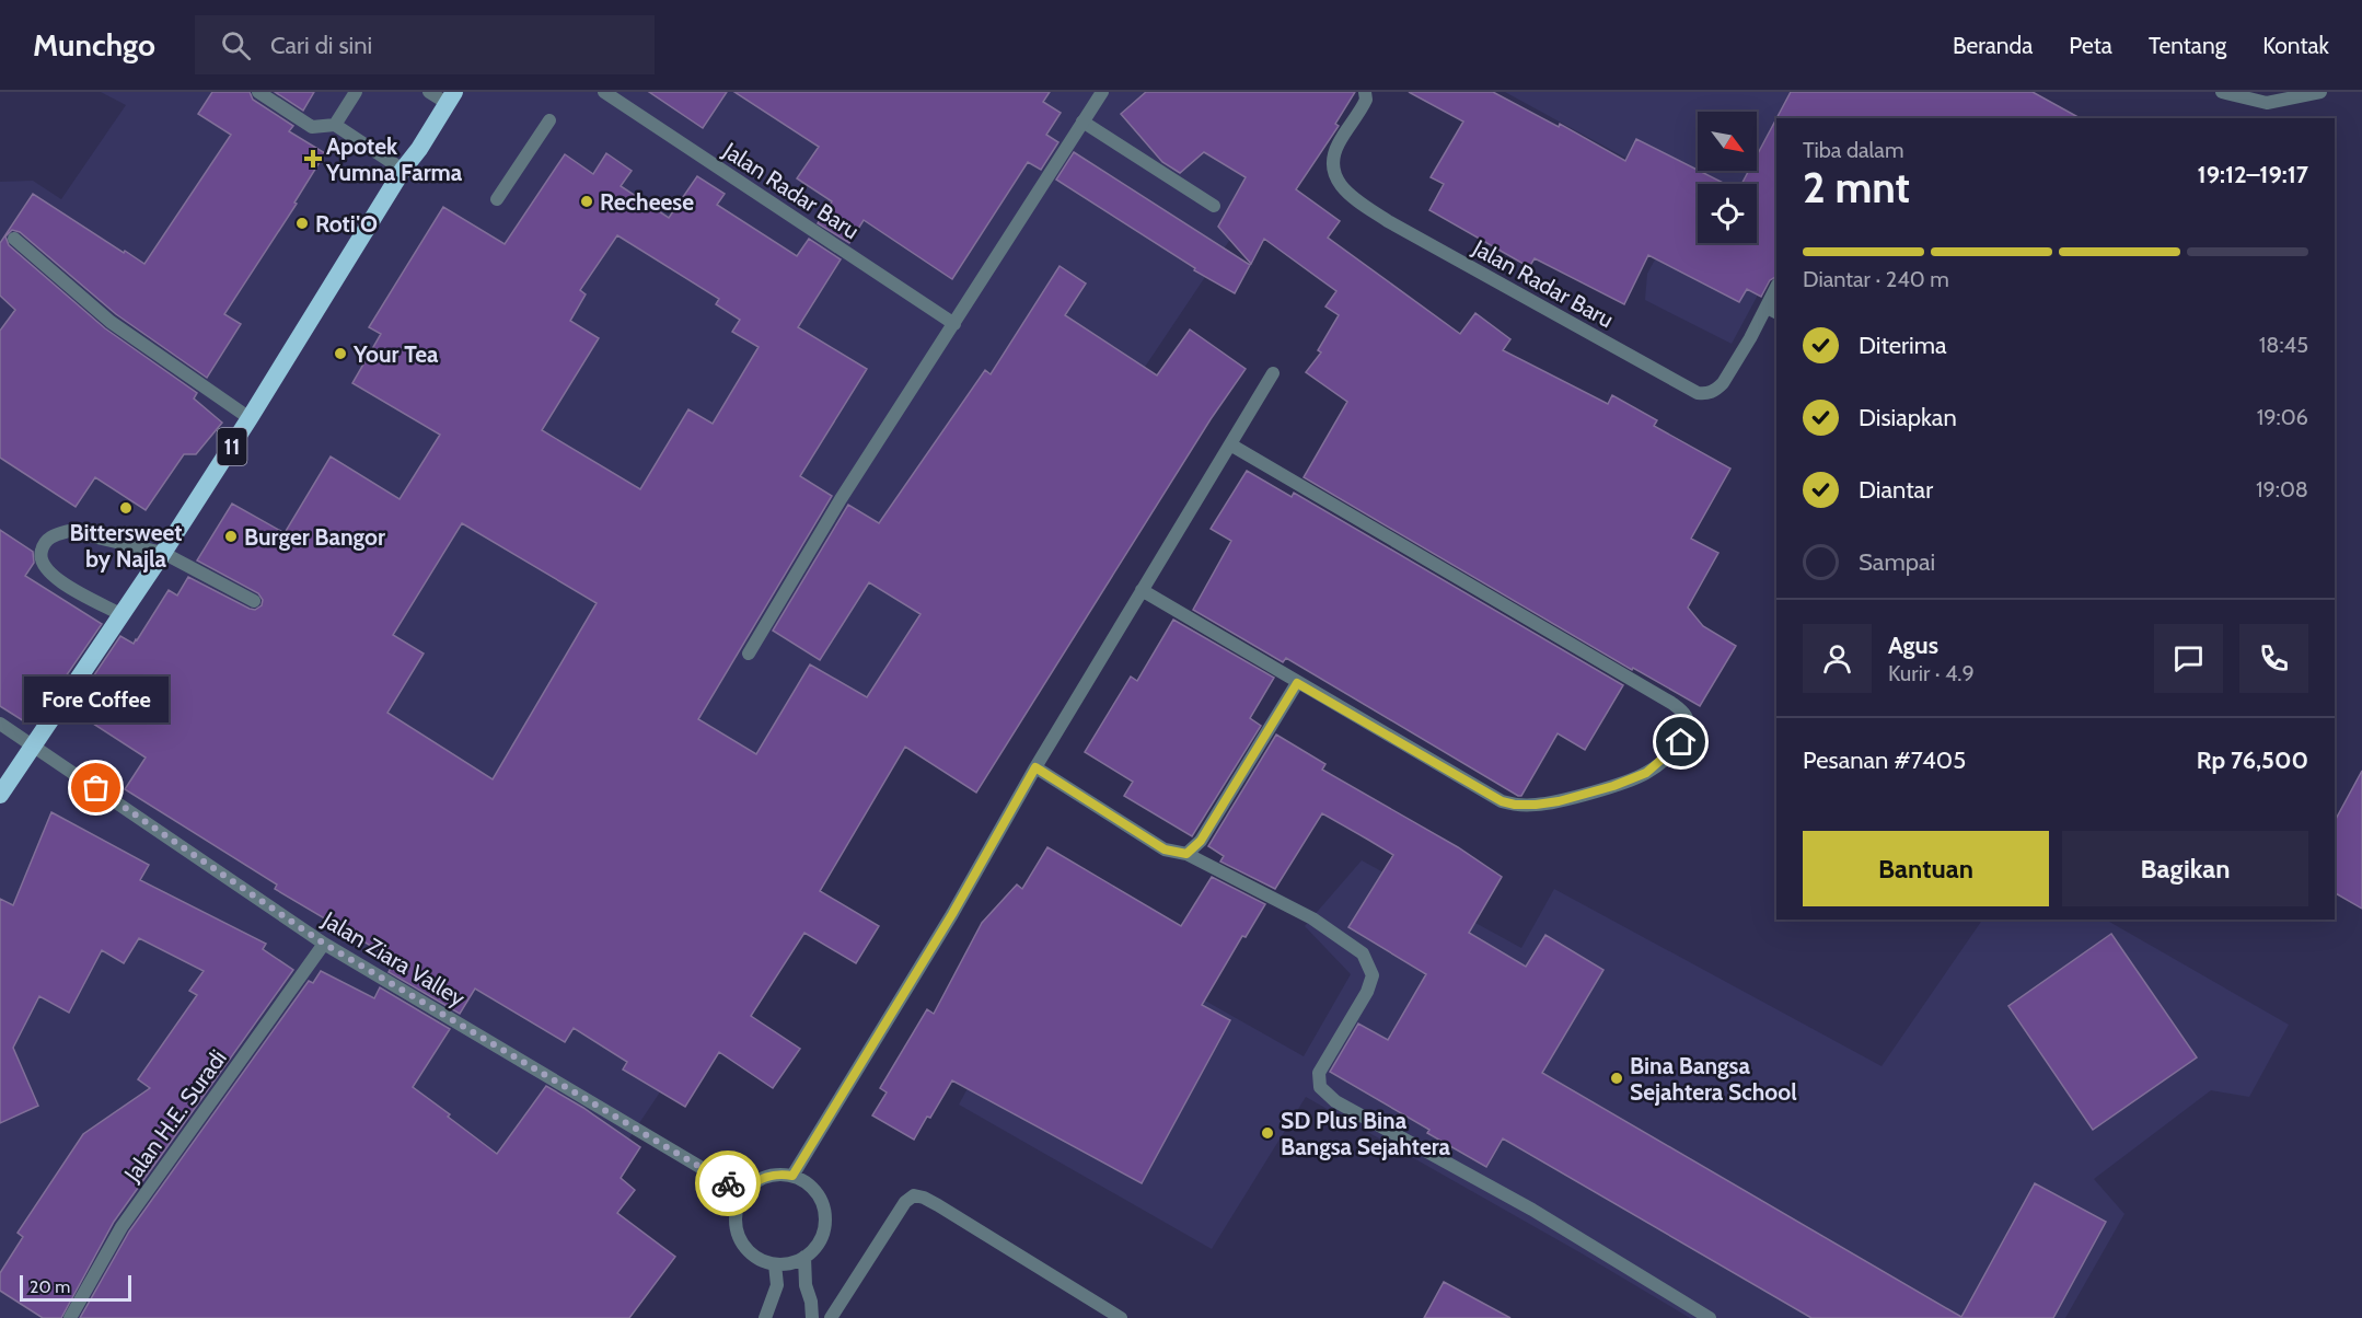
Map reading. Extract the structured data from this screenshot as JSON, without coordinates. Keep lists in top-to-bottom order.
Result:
{
  "streets": {
    "highway": ["11"],
    "street": ["Jalan Radar Baru", "Jalan Ziara Valley", "Jalan H.E. Suradi"]
  },
  "crossings": [
    ["11", "Jalan Ziara Valley"],
    ["Jalan Ziara Valley", "Jalan H.E. Suradi"]
  ],
  "places": {
    "health": ["Apotek Yumna Farma"],
    "other": [
      "Recheese",
      "Roti'O",
      "Your Tea",
      "Bittersweet by Najla",
      "Burger Bangor",
      "Fore Coffee",
      "Bina Bangsa Sejahtera School",
      "SD Plus Bina Bangsa Sejahtera"
    ]
  },
  "scale_bar": "20 m",
  "north": "bottom right",
  "page": {
    "header": "Munchgo",
    "search": "Cari di sini",
    "nav": [
      "Beranda",
      "Peta",
      "Tentang",
      "Kontak"
    ],
    "heading": ["2 mnt", "Tiba dalam", "19:12–19:17"],
    "panel": [
      "Agus",
      "Kurir · 4.9",
      "Pesanan #7405",
      "Rp 76,500"
    ],
    "bar": "Diantar · 240 m",
    "list": [
      ["Diterima", "18:45"],
      ["Disiapkan", "19:06"],
      ["Diantar", "19:08"],
      "Sampai"
    ],
    "bubble": "Fore Coffee",
    "buttons": ["Bantuan", "Bagikan"],
    "scale": "20 m"
  }
}
